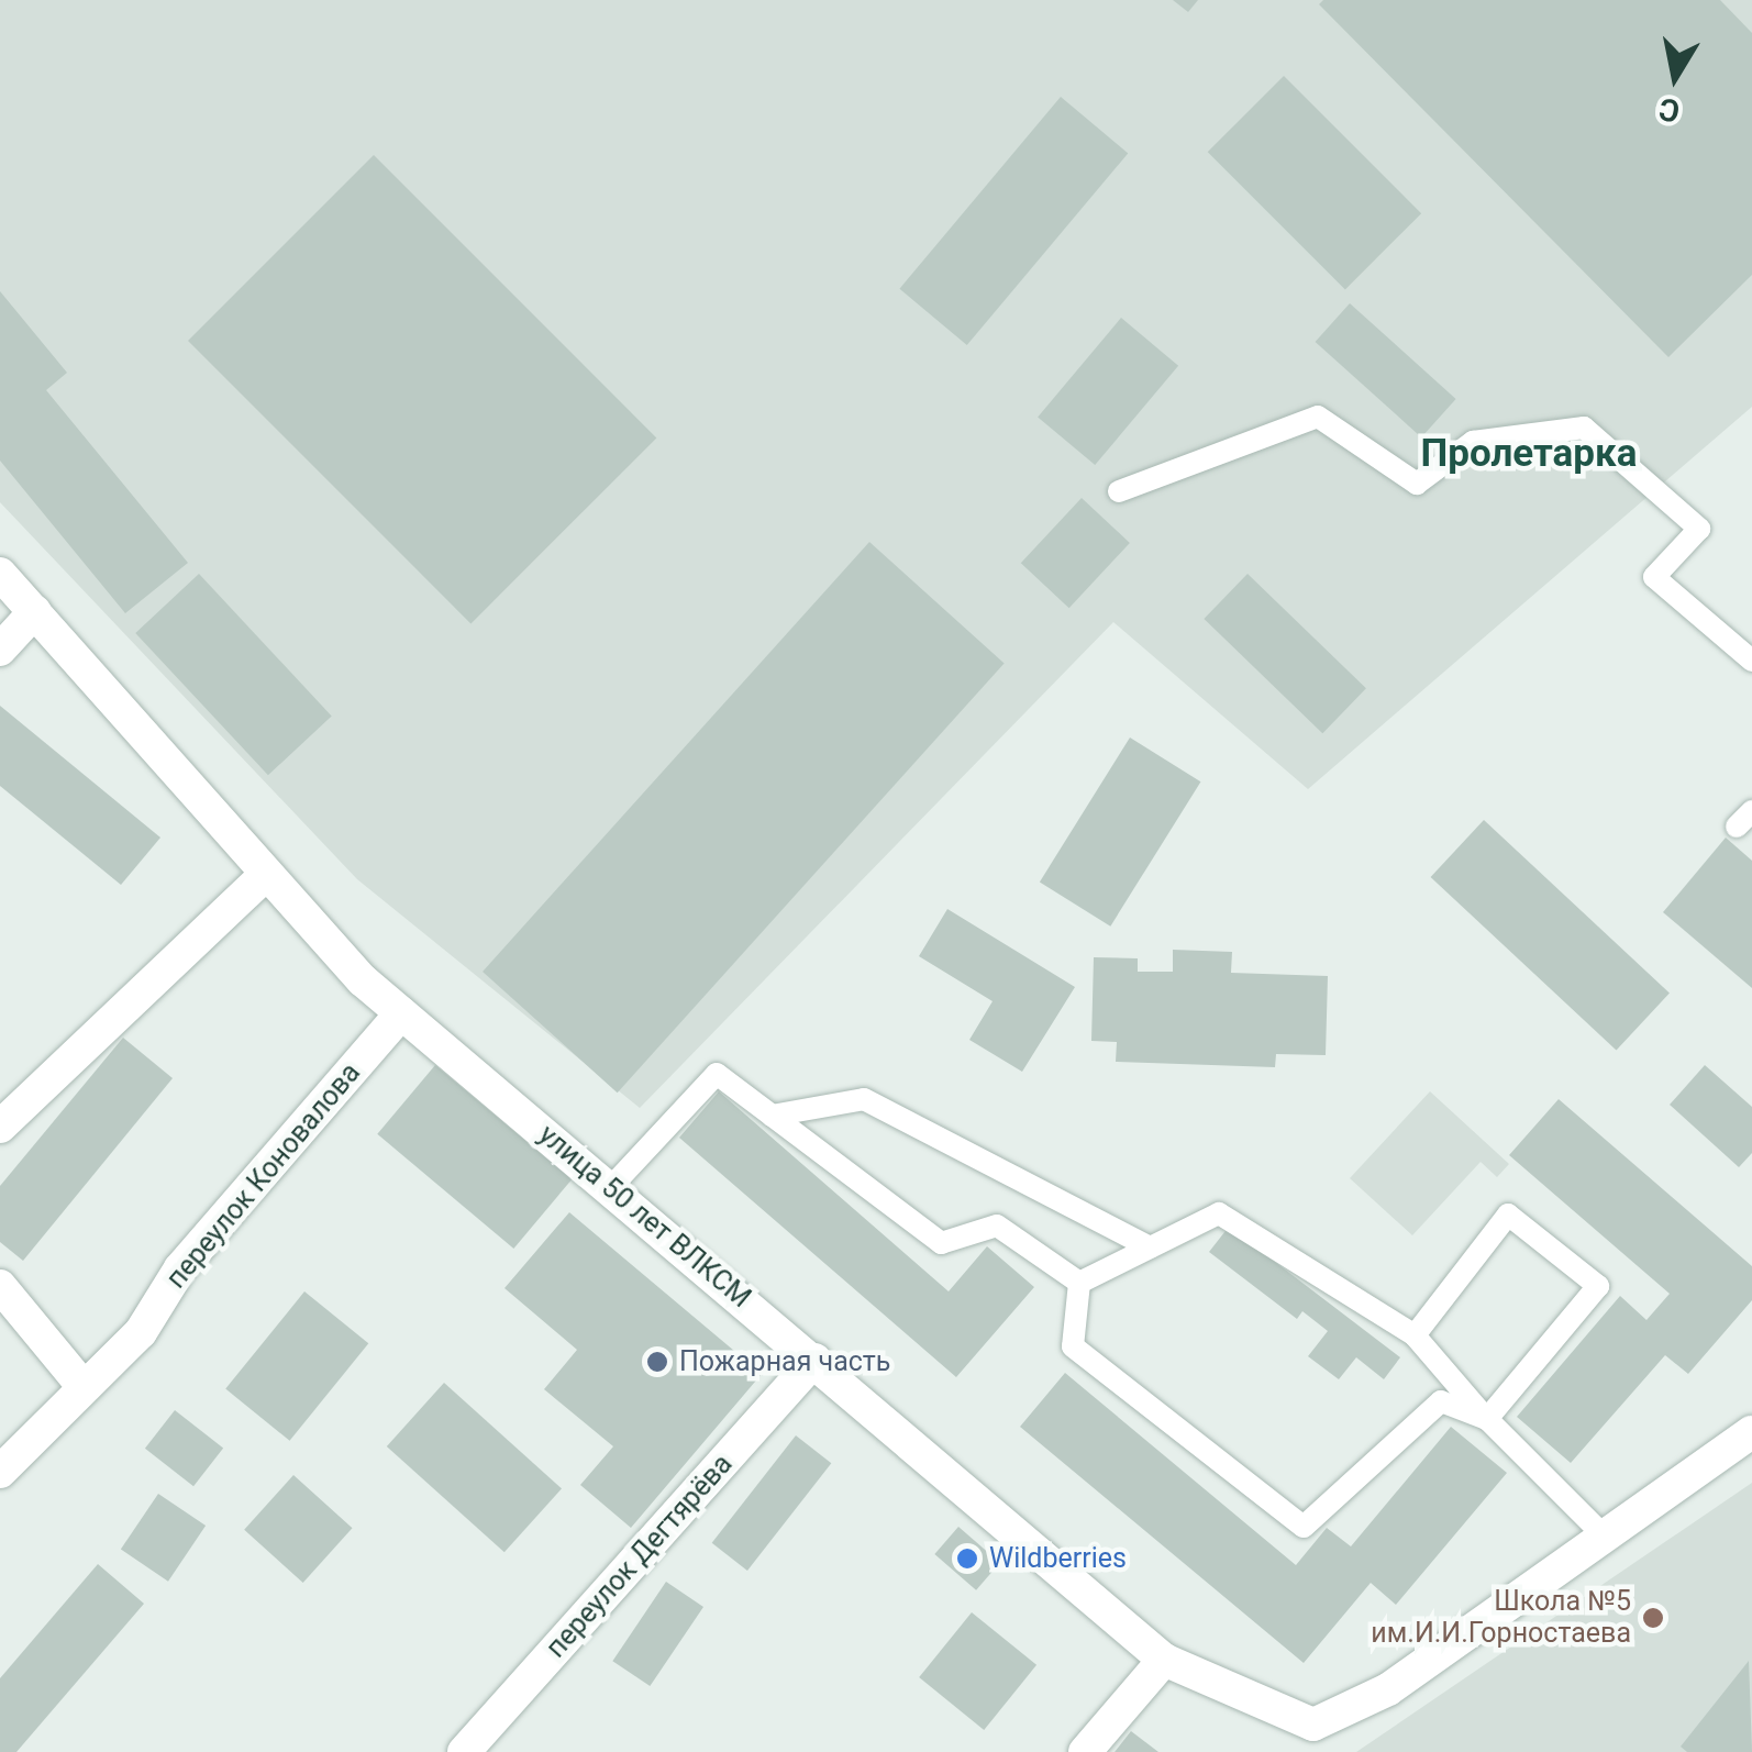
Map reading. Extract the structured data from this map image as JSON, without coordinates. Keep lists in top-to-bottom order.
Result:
{
  "streets": {
    "street": ["переулок Коновалова", "улица 50 лет ВЛКСМ", "переулок Дегтярёва"]
  },
  "crossings": [
    ["переулок Коновалова", "улица 50 лет ВЛКСМ"],
    ["улица 50 лет ВЛКСМ", "переулок Дегтярёва"]
  ],
  "districts": ["Пролетарка"],
  "places": ["Пожарная часть", "Wildberries", "Школа №5 им.И.И.Горностаева"],
  "north": "bottom"
}
